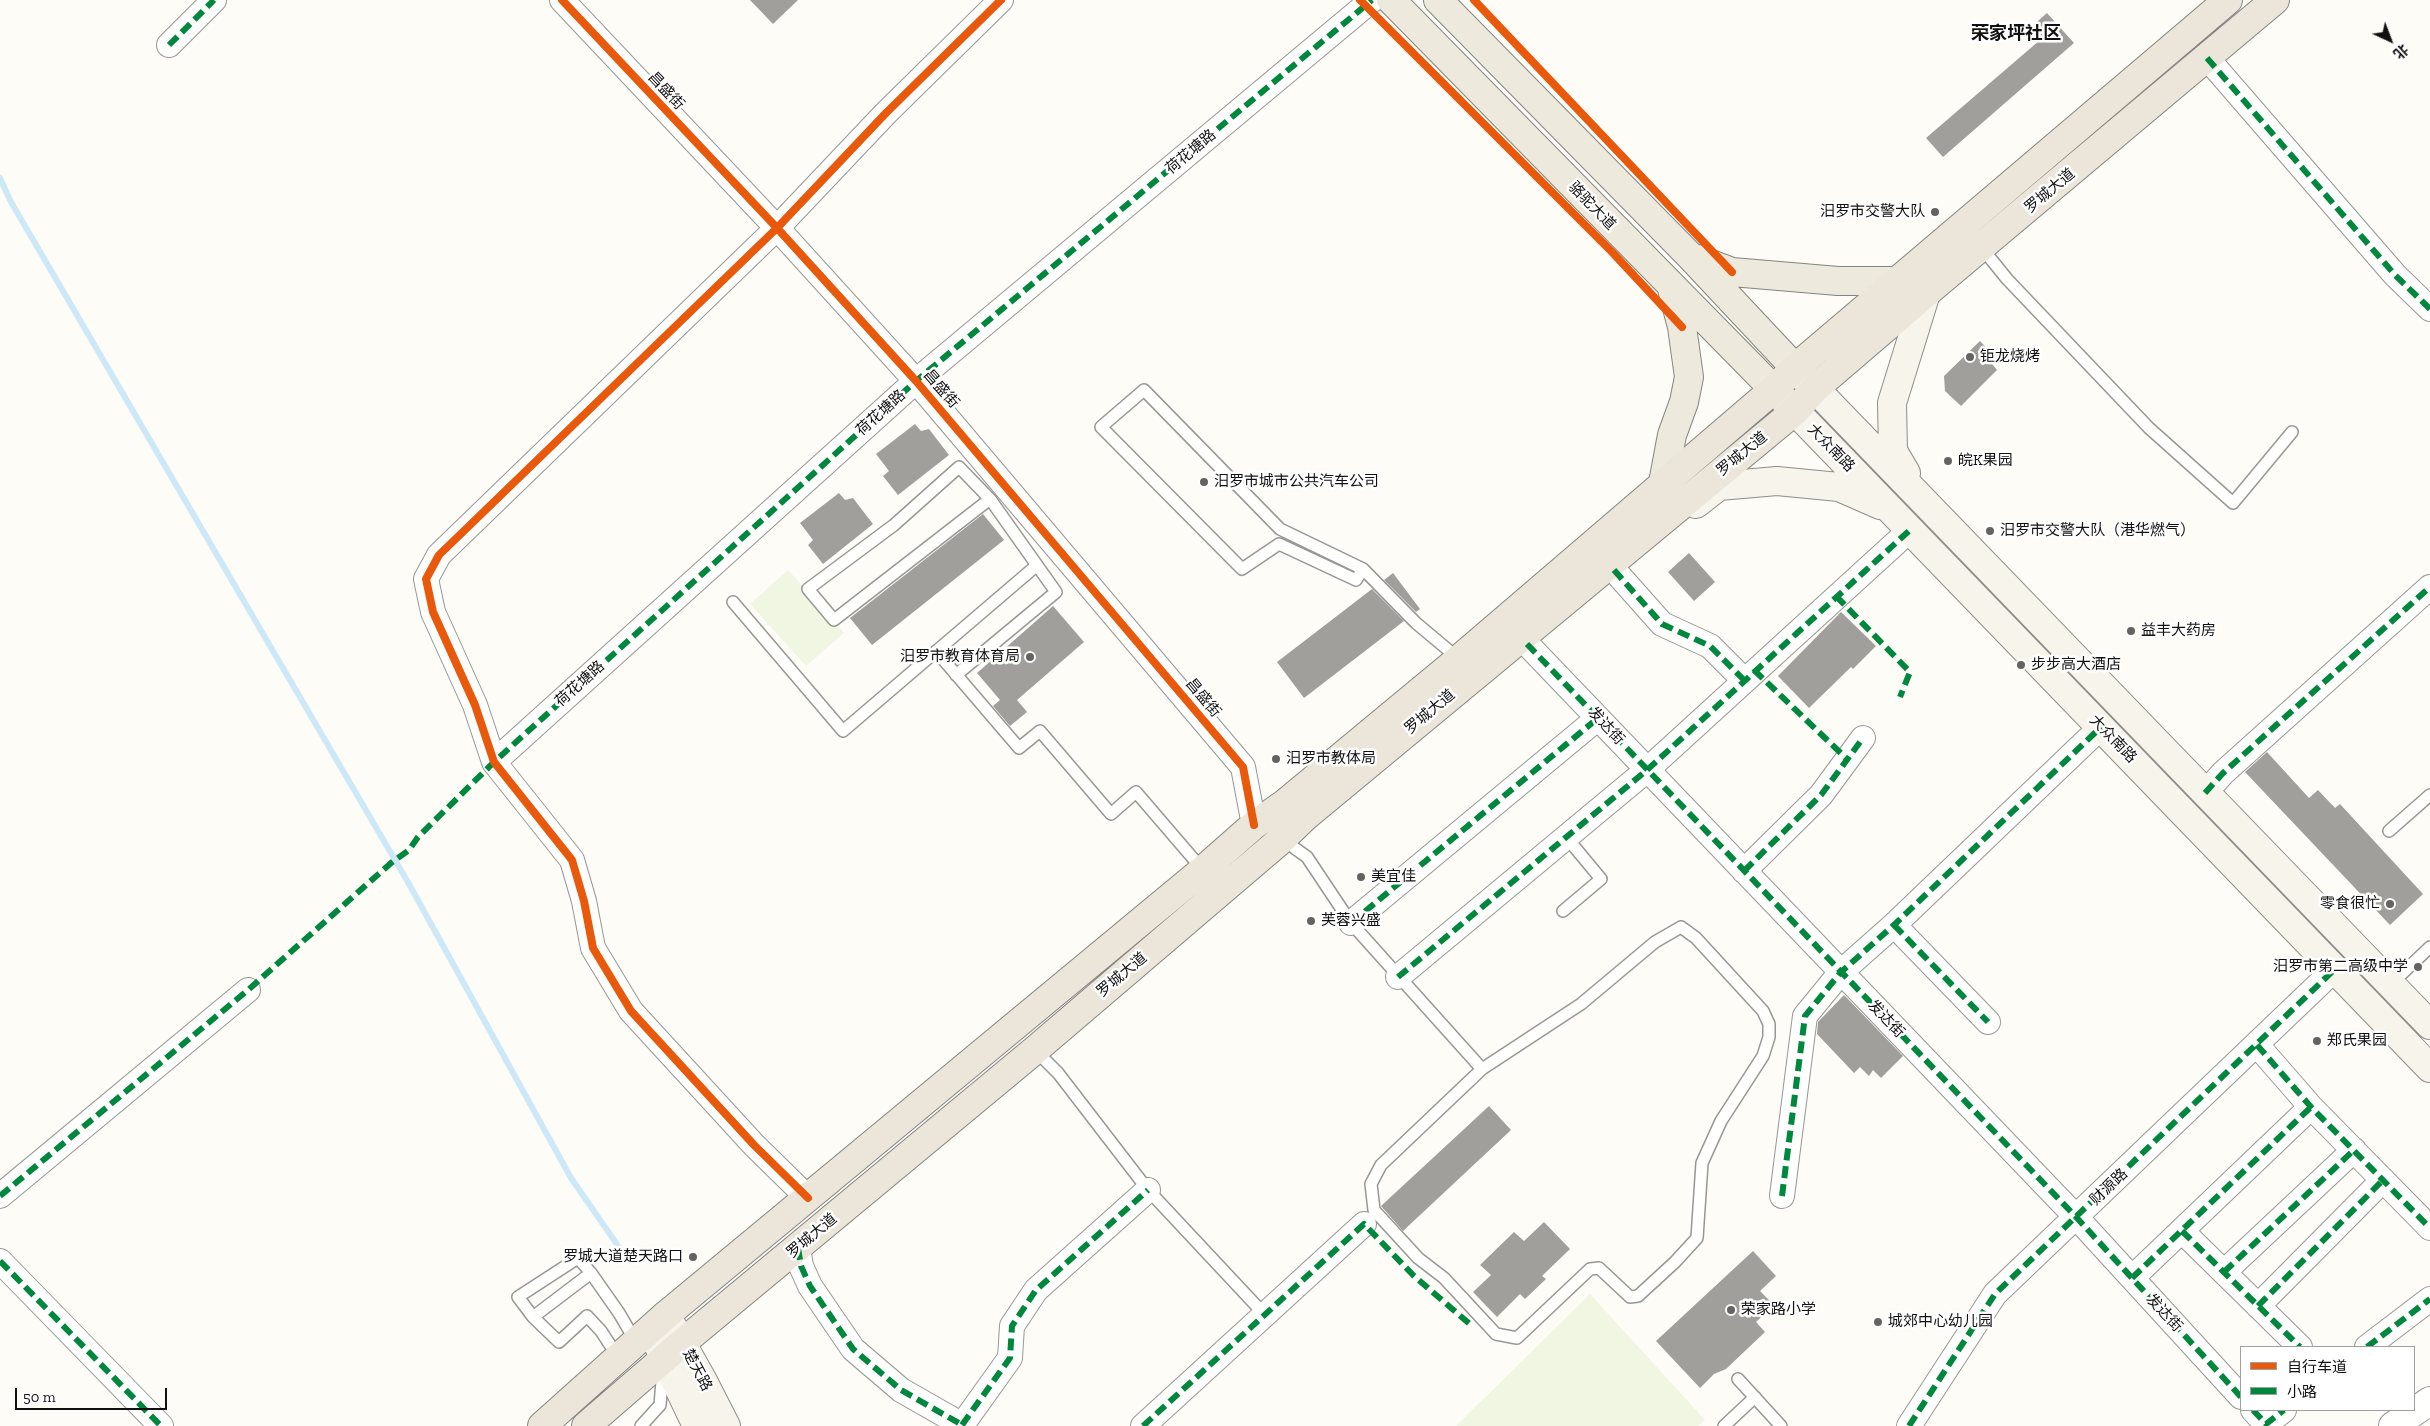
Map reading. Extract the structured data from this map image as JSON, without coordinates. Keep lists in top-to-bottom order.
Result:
{
  "streets": {
    "highway": ["罗城大道"],
    "main road": ["骆驼大道", "大众南路", "楚天路"],
    "street": [
      "昌盛街",
      "荷花塘路",
      "发达街",
      "财源路"
    ]
  },
  "crossings": [
    ["昌盛街", "荷花塘路"],
    ["昌盛街", "罗城大道"],
    ["罗城大道", "骆驼大道"],
    ["罗城大道", "大众南路"],
    ["罗城大道", "楚天路"],
    ["骆驼大道", "大众南路"],
    ["大众南路", "财源路"],
    ["发达街", "财源路"]
  ],
  "districts": ["荣家坪社区"],
  "places": [
    "汨罗市交警大队",
    "钜龙烧烤",
    "皖K果园",
    "汨罗市城市公共汽车公司",
    "汨罗市交警大队（港华燃气）",
    "益丰大药房",
    "汨罗市教育体育局",
    "步步高大酒店",
    "汨罗市教体局",
    "美宜佳",
    "零食很忙",
    "芙蓉兴盛",
    "汨罗市第二高级中学",
    "郑氏果园",
    "罗城大道楚天路口",
    "荣家路小学",
    "城郊中心幼儿园"
  ],
  "legend": ["自行车道", "小路"],
  "scale_bar": "50 m",
  "north": "bottom right"
}
